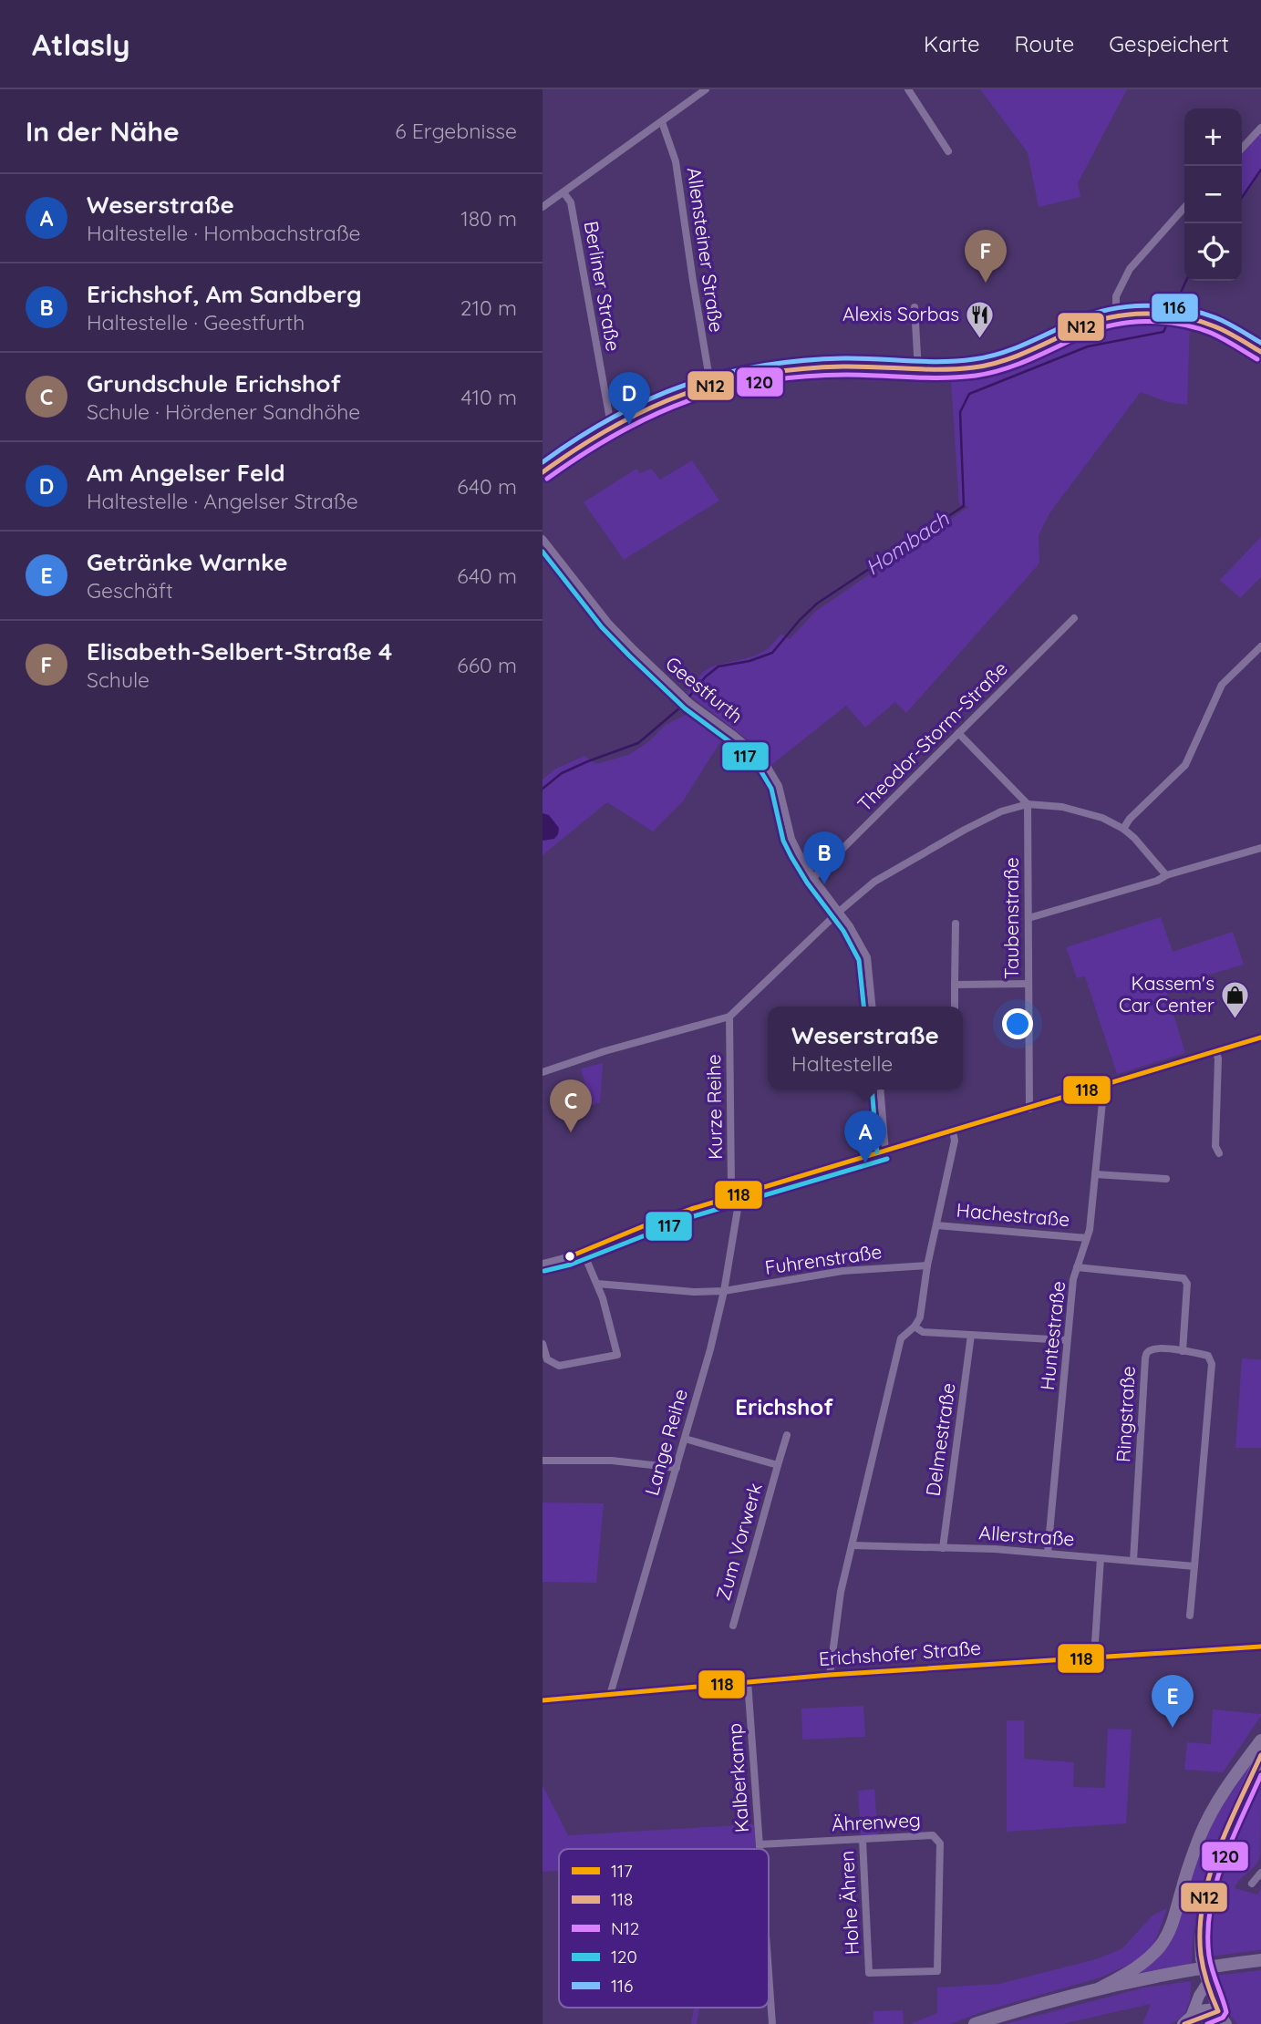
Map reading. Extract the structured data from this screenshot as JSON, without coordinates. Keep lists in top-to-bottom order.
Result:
{
  "streets": {
    "street": [
      "Allensteiner Straße",
      "Berliner Straße",
      "Geestfurth",
      "Theodor-Storm-Straße",
      "Taubenstraße",
      "Kurze Reihe",
      "Hachestraße",
      "Fuhrenstraße",
      "Huntestraße",
      "Ringstraße",
      "Delmestraße",
      "Lange Reihe",
      "Allerstraße",
      "Zum Vorwerk",
      "Erichshofer Straße",
      "Kalberkamp",
      "Ährenweg",
      "Hohe Ähren"
    ]
  },
  "crossings": [
    ["Geestfurth", "Theodor-Storm-Straße"],
    ["Kurze Reihe", "Lange Reihe"],
    ["Hachestraße", "Huntestraße"],
    ["Fuhrenstraße", "Lange Reihe"],
    ["Huntestraße", "Allerstraße"],
    ["Delmestraße", "Allerstraße"],
    ["Lange Reihe", "Zum Vorwerk"],
    ["Lange Reihe", "Erichshofer Straße"],
    ["Allerstraße", "Erichshofer Straße"],
    ["Erichshofer Straße", "Kalberkamp"],
    ["Kalberkamp", "Ährenweg"],
    ["Ährenweg", "Hohe Ähren"]
  ],
  "districts": ["Erichshof"],
  "water": ["Hombach"],
  "places": {
    "restaurant": ["Alexis Sorbas"],
    "shop": ["Kassem's Car Center"]
  },
  "lines": [
    "transit line 116",
    "transit line N12",
    "transit line 120",
    "transit line 117",
    "transit line 118"
  ],
  "legend": [
    "117",
    "118",
    "N12",
    "120",
    "116"
  ],
  "page": {
    "header": "Atlasly",
    "nav": ["Karte", "Route", "Gespeichert"],
    "heading": ["In der Nähe", "6 Ergebnisse"],
    "map_buttons": ["+", "−"],
    "list": [
      {
        "mark": "A",
        "name": "Weserstraße",
        "note": "Haltestelle · Hombachstraße",
        "value": "180 m"
      },
      {
        "mark": "B",
        "name": "Erichshof, Am Sandberg",
        "note": "Haltestelle · Geestfurth",
        "value": "210 m"
      },
      {
        "mark": "C",
        "name": "Grundschule Erichshof",
        "note": "Schule · Hördener Sandhöhe",
        "value": "410 m"
      },
      {
        "mark": "D",
        "name": "Am Angelser Feld",
        "note": "Haltestelle · Angelser Straße",
        "value": "640 m"
      },
      {
        "mark": "E",
        "name": "Getränke Warnke",
        "note": "Geschäft",
        "value": "640 m"
      },
      {
        "mark": "F",
        "name": "Elisabeth-Selbert-Straße 4",
        "note": "Schule",
        "value": "660 m"
      }
    ],
    "pins": [
      "F",
      "D",
      "B",
      "C",
      "A",
      "E"
    ],
    "popup": ["Weserstraße", "Haltestelle"]
  }
}
